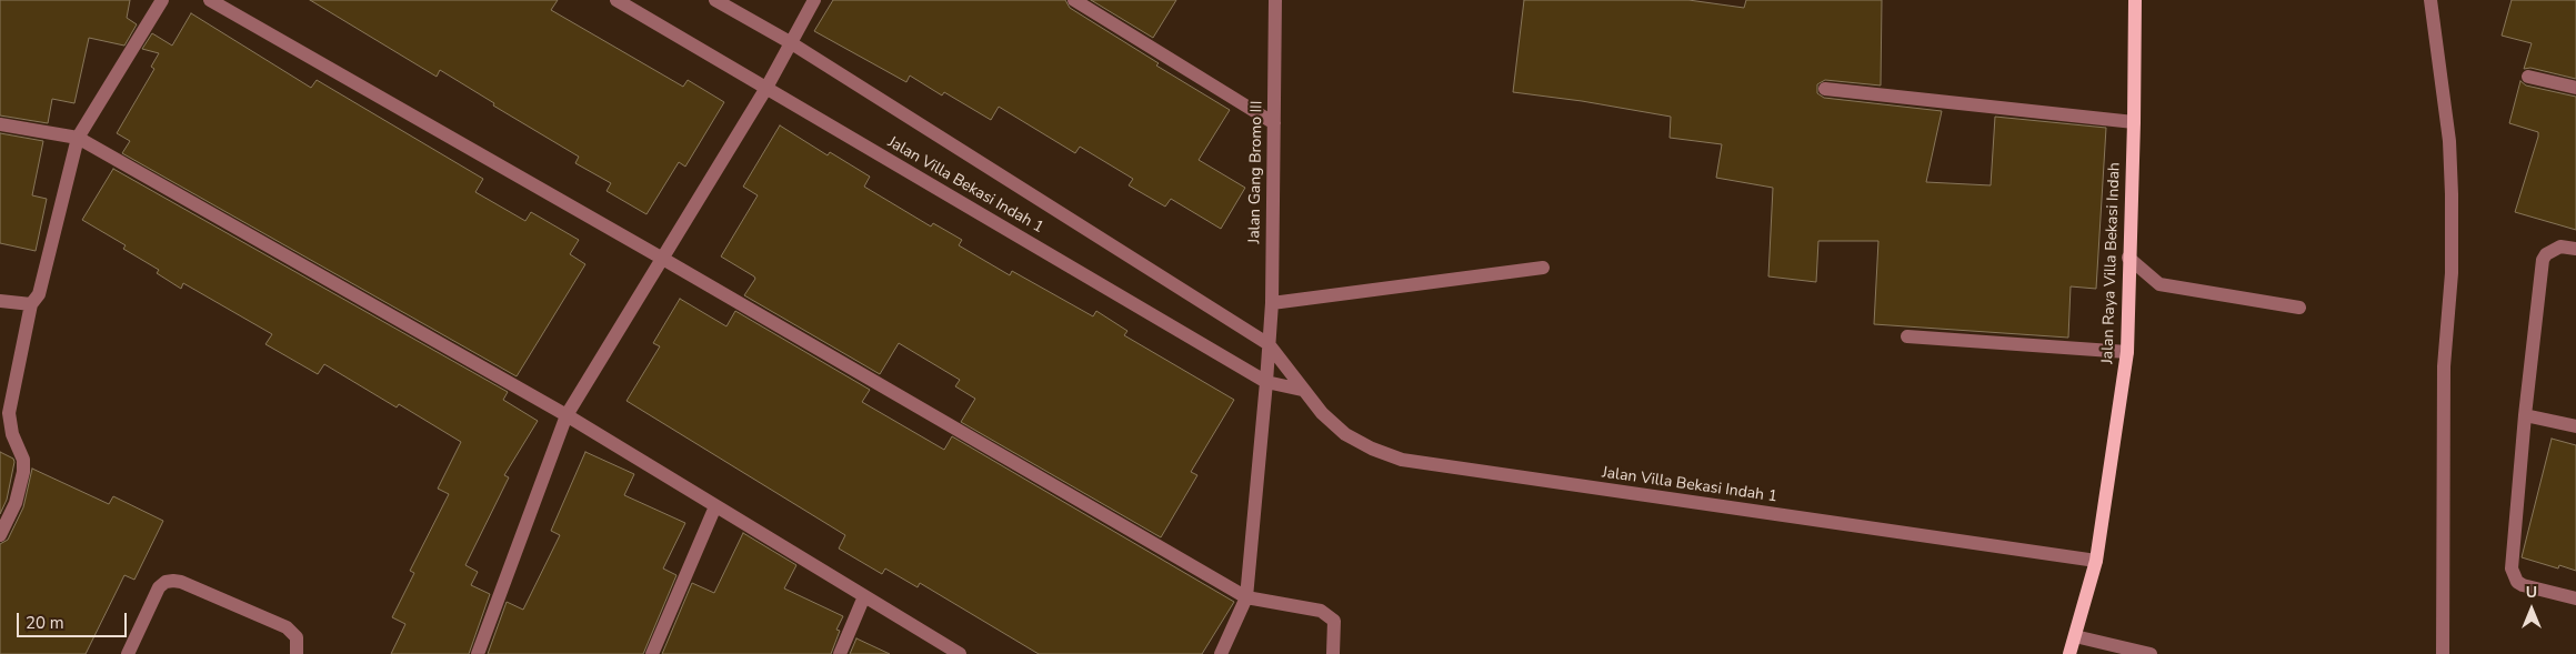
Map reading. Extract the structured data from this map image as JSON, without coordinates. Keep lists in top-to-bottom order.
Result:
{
  "streets": {
    "main road": ["Jalan Raya Villa Bekasi Indah"],
    "street": ["Jalan Gang Bromo III", "Jalan Villa Bekasi Indah 1"]
  },
  "crossings": [
    ["Jalan Gang Bromo III", "Jalan Villa Bekasi Indah 1"],
    ["Jalan Villa Bekasi Indah 1", "Jalan Raya Villa Bekasi Indah"]
  ],
  "scale_bar": "20 m",
  "north": "top"
}
